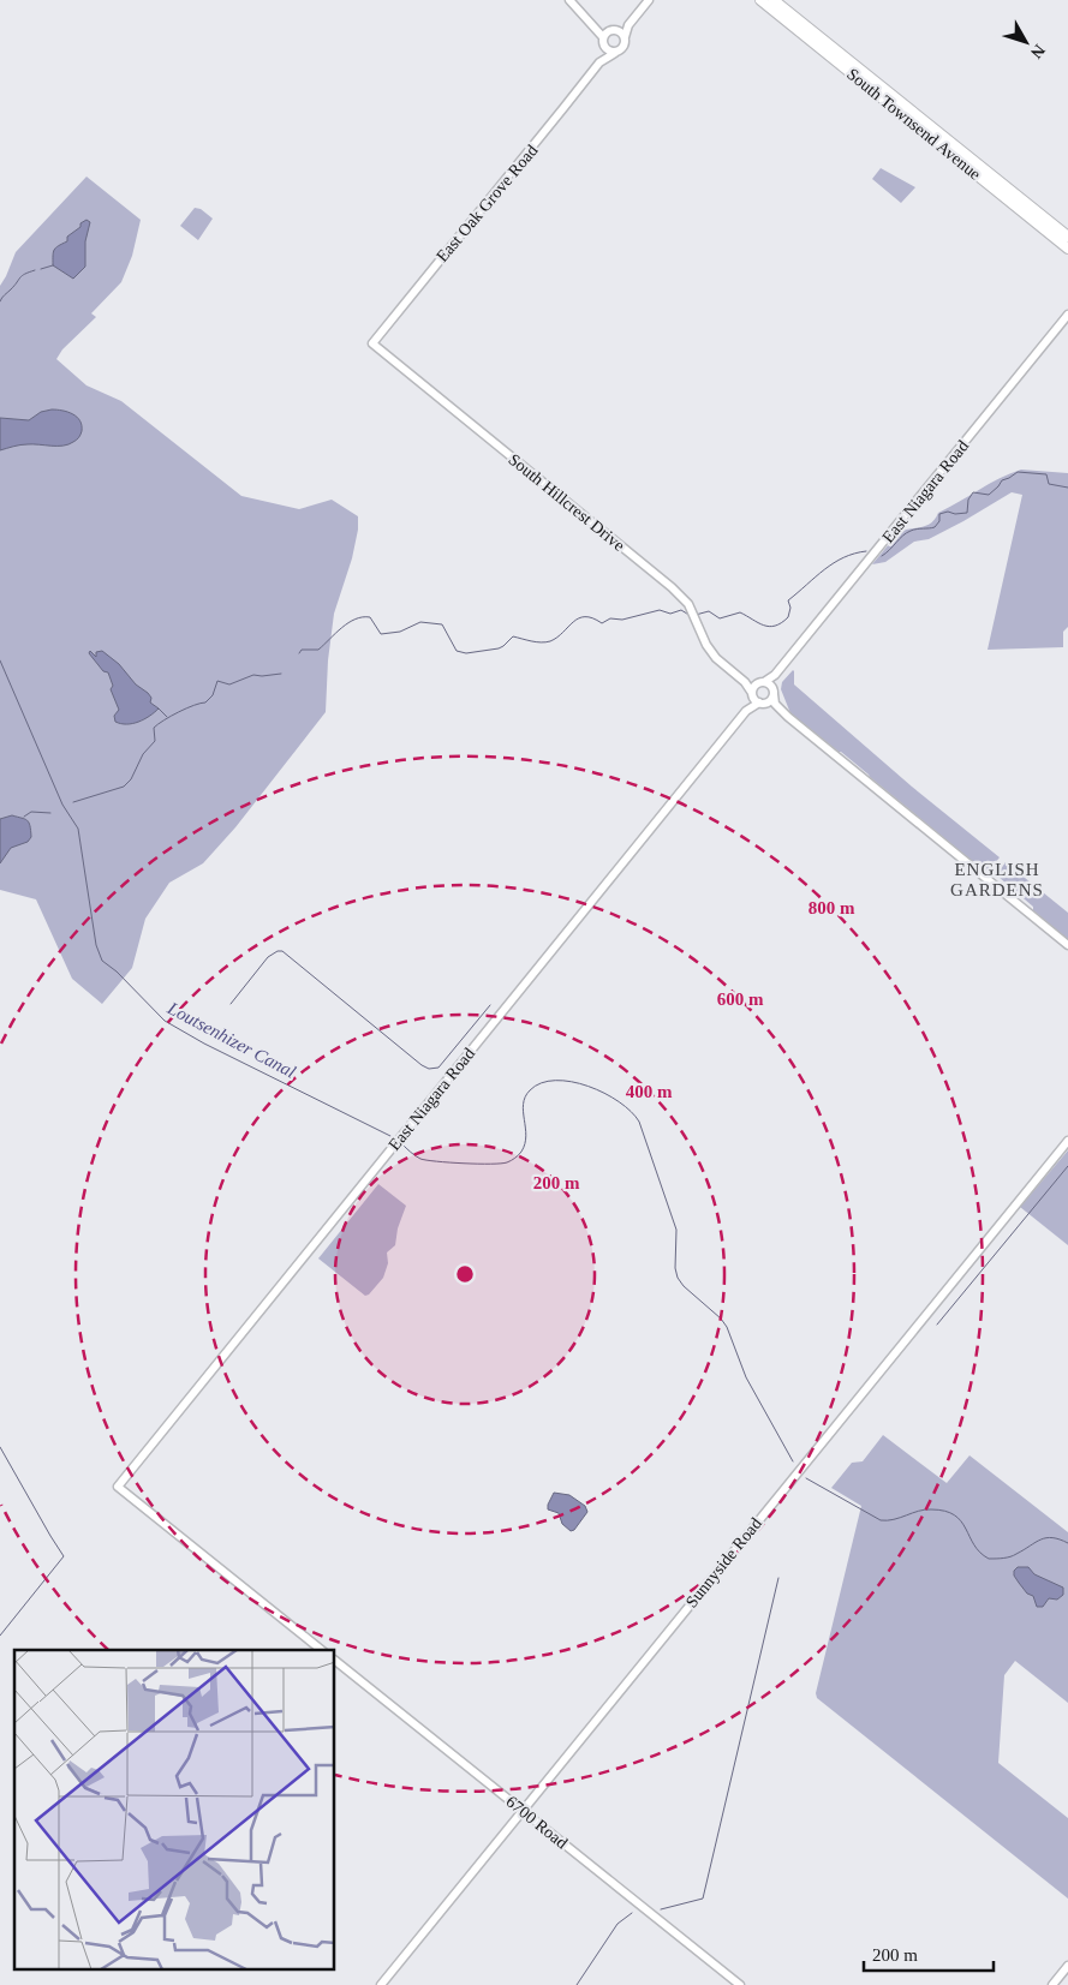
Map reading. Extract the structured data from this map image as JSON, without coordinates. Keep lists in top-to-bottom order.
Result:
{
  "streets": {
    "highway": ["South Townsend Avenue"],
    "street": [
      "East Oak Grove Road",
      "East Niagara Road",
      "South Hillcrest Drive",
      "Sunnyside Road",
      "6700 Road"
    ]
  },
  "crossings": [
    ["East Oak Grove Road", "South Hillcrest Drive"],
    ["East Niagara Road", "South Hillcrest Drive"],
    ["Sunnyside Road", "6700 Road"]
  ],
  "districts": ["ENGLISH GARDENS"],
  "water": ["Loutsenhizer Canal"],
  "scale_bar": "200 m",
  "north": "bottom right",
  "rings": [
    "800 m",
    "600 m",
    "400 m",
    "200 m"
  ]
}
